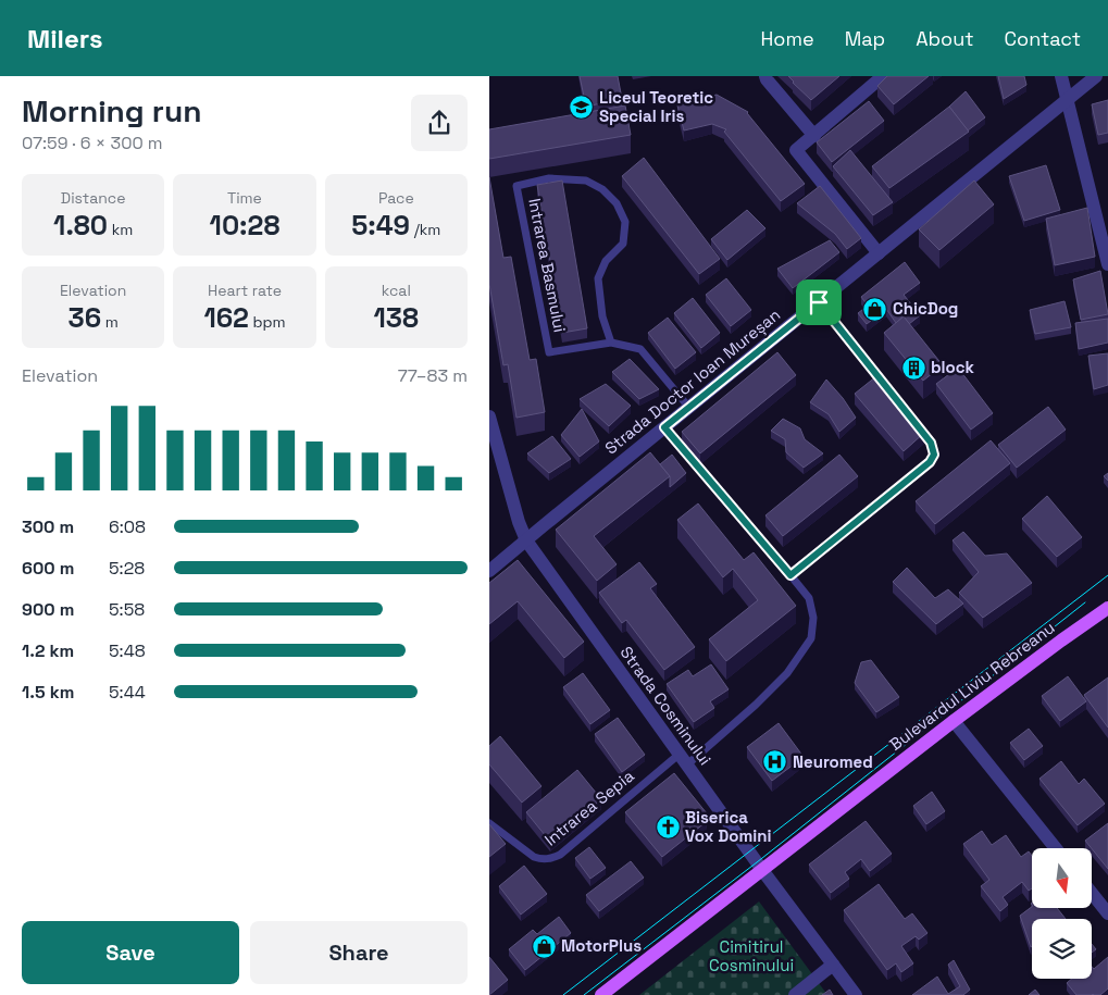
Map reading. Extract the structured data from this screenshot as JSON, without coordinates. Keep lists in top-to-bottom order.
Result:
{
  "streets": {
    "main road": ["Bulevardul Liviu Rebreanu"],
    "street": ["Strada Doctor Ioan Mureșan", "Strada Cosminului"],
    "lane": ["Intrarea Basmului", "Intrarea Sepia"]
  },
  "crossings": [
    ["Intrarea Basmului", "Strada Doctor Ioan Mureșan"],
    ["Strada Doctor Ioan Mureșan", "Strada Cosminului"],
    ["Strada Doctor Ioan Mureșan", "Intrarea Sepia"],
    ["Bulevardul Liviu Rebreanu", "Strada Cosminului"],
    ["Strada Cosminului", "Intrarea Sepia"]
  ],
  "parks": ["Cimitirul Cosminului"],
  "places": {
    "school or university": ["Liceul Teoretic Special Iris"],
    "shop": ["ChicDog", "MotorPlus"],
    "building": ["block"],
    "hospital": ["Neuromed"],
    "church": ["Biserica Vox Domini"]
  },
  "north": "bottom",
  "page": {
    "header": "Milers",
    "nav": [
      "Home",
      "Map",
      "About",
      "Contact"
    ],
    "heading": ["Morning run", "07:59 · 6 × 300 m"],
    "stats": [
      ["Distance", "1.80 km"],
      ["Time", "10:28"],
      ["Pace", "5:49 /km"],
      ["Elevation", "36 m"],
      ["Heart rate", "162 bpm"],
      ["kcal", "138"]
    ],
    "chart": ["Elevation", "77–83 m"],
    "list": [
      {
        "name": "300 m",
        "note": "6:08"
      },
      {
        "name": "600 m",
        "note": "5:28"
      },
      {
        "name": "900 m",
        "note": "5:58"
      },
      {
        "name": "1.2 km",
        "note": "5:48"
      },
      {
        "name": "1.5 km",
        "note": "5:44"
      }
    ],
    "buttons": ["Save", "Share"]
  }
}
